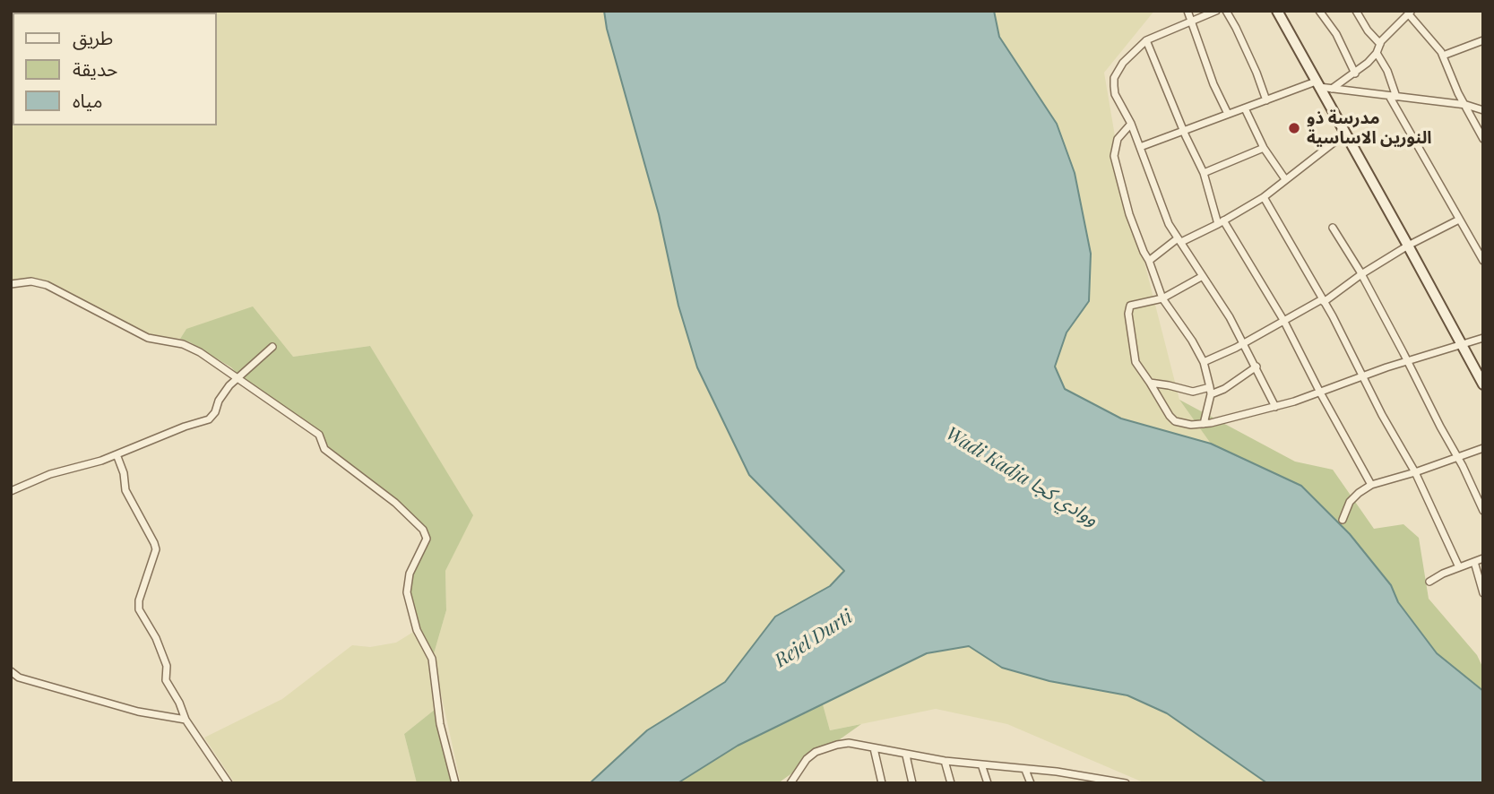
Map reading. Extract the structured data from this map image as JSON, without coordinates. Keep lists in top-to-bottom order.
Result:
{
  "water": ["Wadi Kadja ووادي كجا", "Rejel Durti"],
  "places": ["مدرسة ذو النورين الاساسية"],
  "legend": ["طريق", "حديقة", "مياه"]
}
